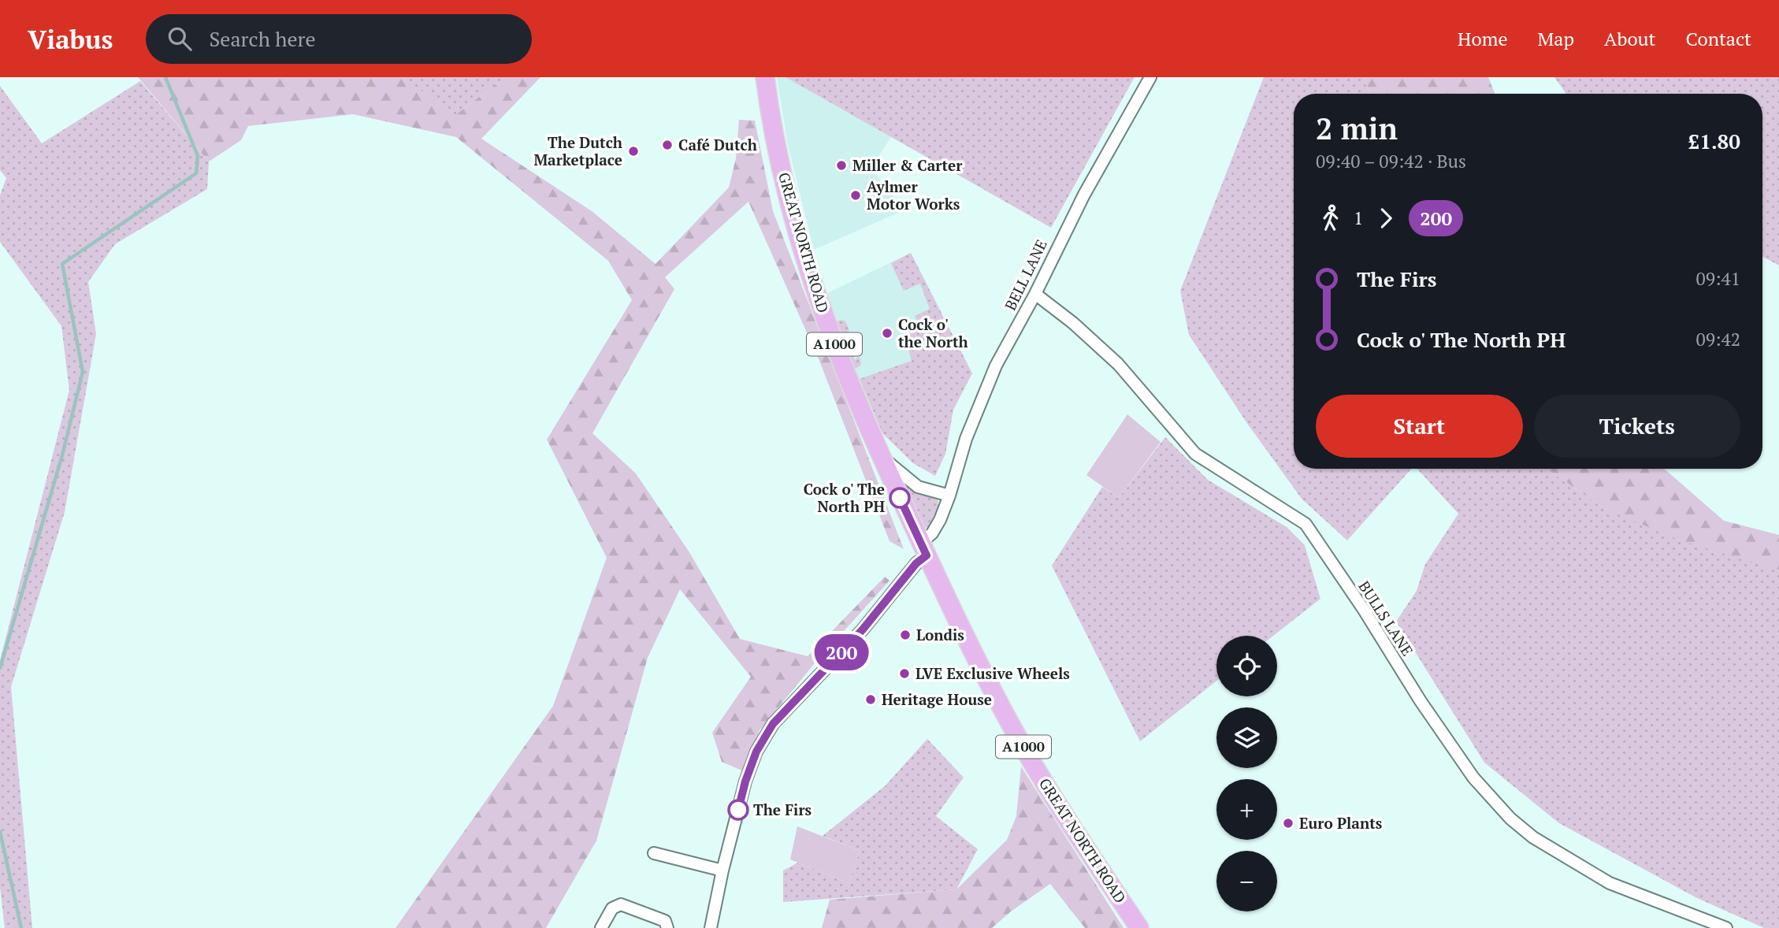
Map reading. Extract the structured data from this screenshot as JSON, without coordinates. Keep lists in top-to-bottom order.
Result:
{
  "streets": {
    "main road": ["GREAT NORTH ROAD", "A1000"],
    "street": ["BELL LANE", "BULLS LANE"]
  },
  "crossings": [
    ["GREAT NORTH ROAD", "BELL LANE"],
    ["BELL LANE", "BULLS LANE"]
  ],
  "places": [
    "Café Dutch",
    "The Dutch Marketplace",
    "Miller & Carter",
    "Aylmer Motor Works",
    "Cock o' the North",
    "Cock o' The North PH",
    "Londis",
    "LVE Exclusive Wheels",
    "Heritage House",
    "The Firs",
    "Euro Plants"
  ],
  "lines": ["bus line 200"],
  "page": {
    "header": "Viabus",
    "search": "Search here",
    "nav": [
      "Home",
      "Map",
      "About",
      "Contact"
    ],
    "on_map": "200",
    "heading": ["2 min", "09:40 – 09:42 · Bus", "£1.80"],
    "legs": ["1", "200"],
    "list": [
      {
        "name": "The Firs",
        "value": "09:41"
      },
      {
        "name": "Cock o' The North PH",
        "value": "09:42"
      }
    ],
    "buttons": ["Start", "Tickets"],
    "map_buttons": ["+", "−"]
  }
}
